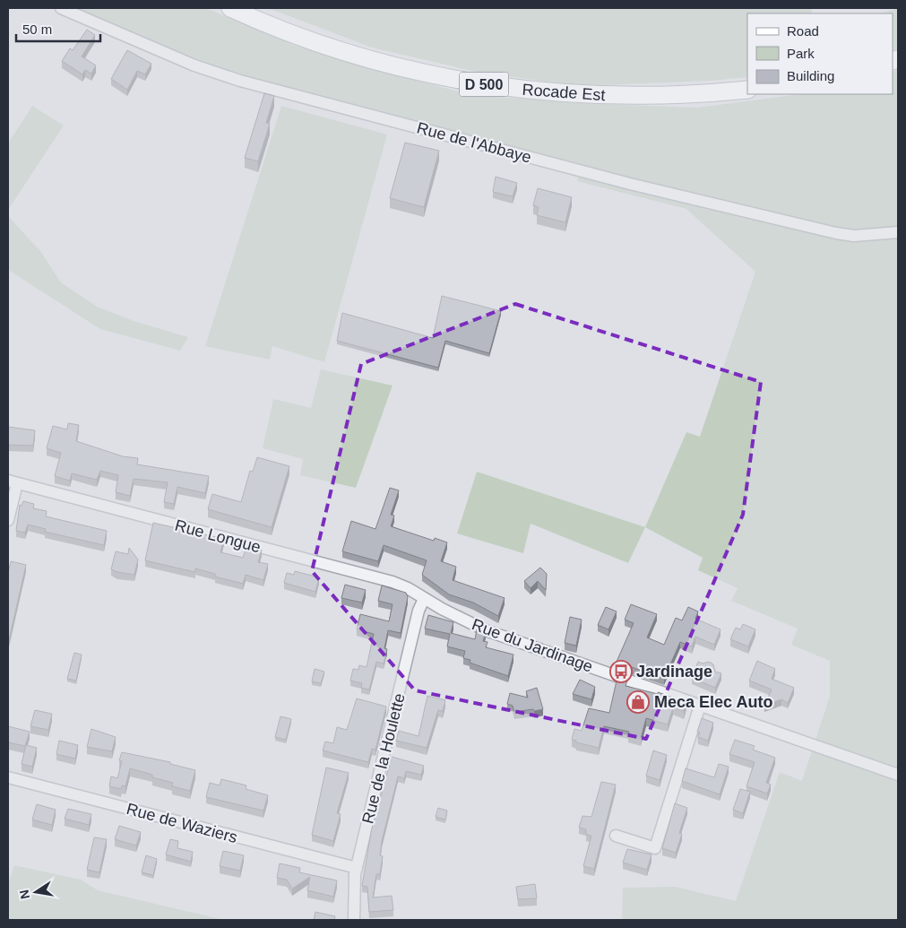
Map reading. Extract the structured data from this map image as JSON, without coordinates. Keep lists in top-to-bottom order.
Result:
{
  "streets": {
    "main road": ["D 500", "Rocade Est"],
    "street": [
      "Rue de l'Abbaye",
      "Rue Longue",
      "Rue du Jardinage",
      "Rue de la Houlette",
      "Rue de Waziers"
    ]
  },
  "crossings": [
    ["Rue Longue", "Rue du Jardinage"],
    ["Rue Longue", "Rue de la Houlette"],
    ["Rue du Jardinage", "Rue de la Houlette"],
    ["Rue de la Houlette", "Rue de Waziers"]
  ],
  "places": {
    "bus stop": ["Jardinage"],
    "shop": ["Meca Elec Auto"]
  },
  "legend": ["Road", "Park", "Building"],
  "scale_bar": "50 m",
  "north": "left"
}
